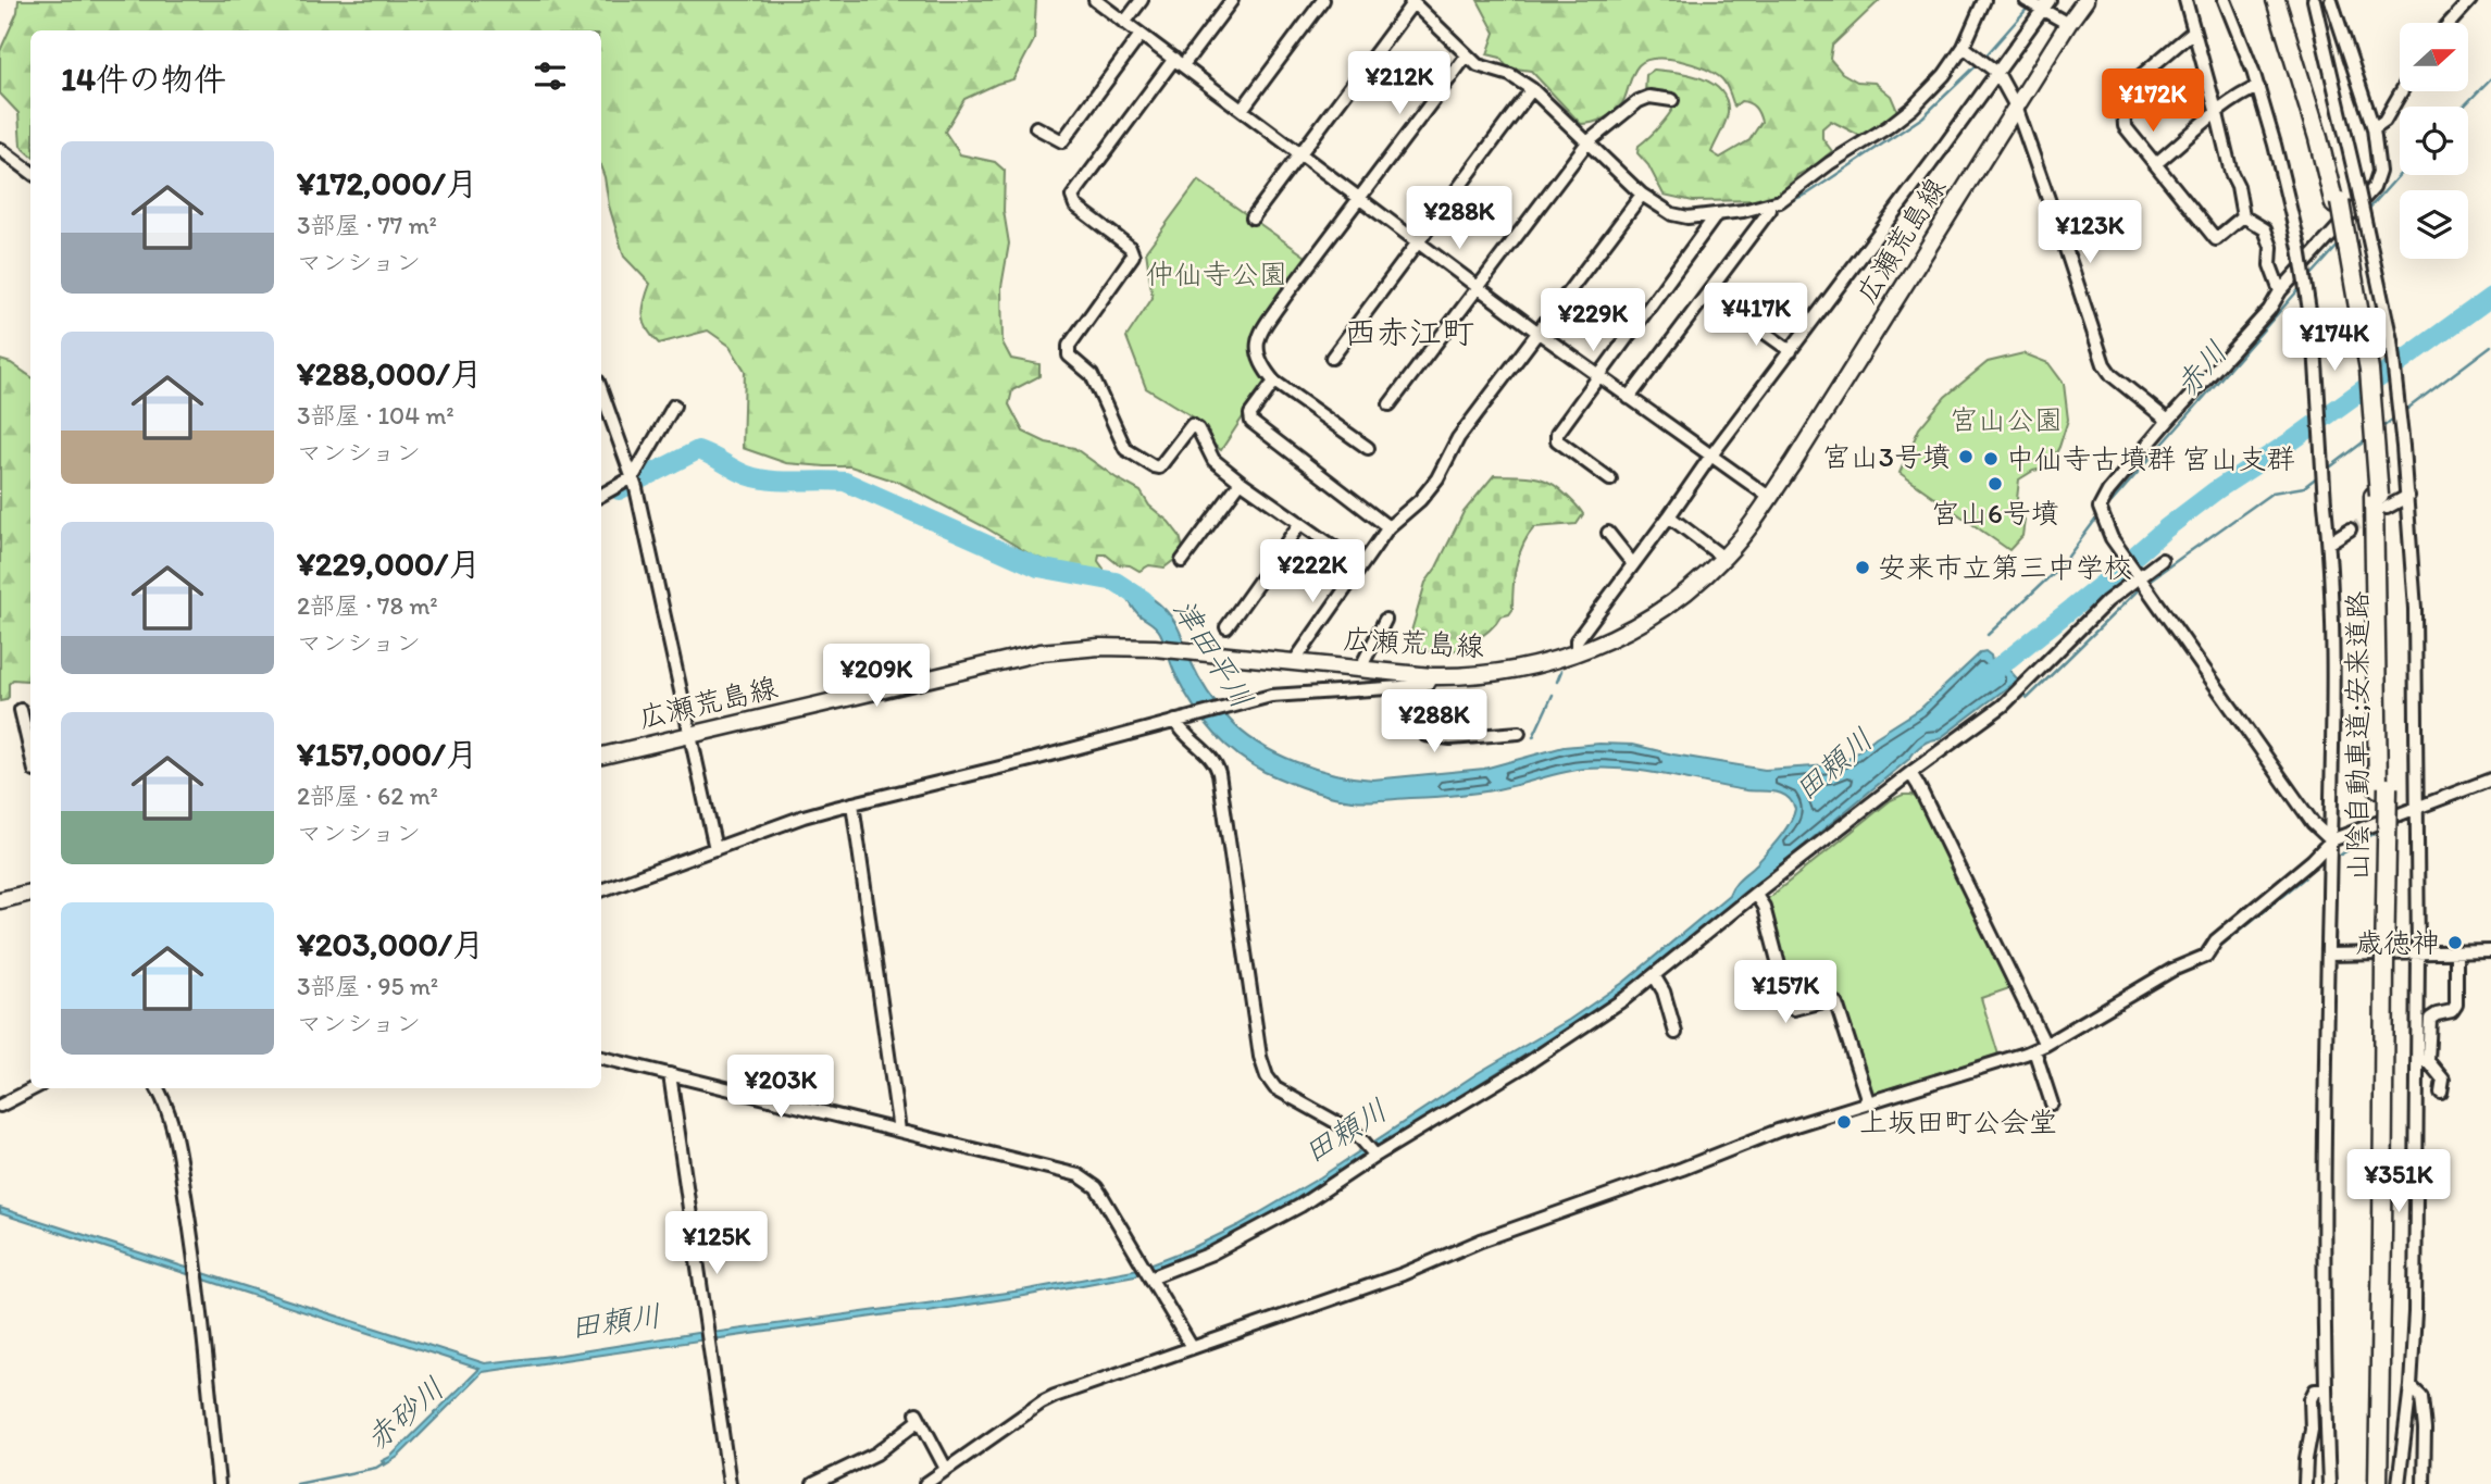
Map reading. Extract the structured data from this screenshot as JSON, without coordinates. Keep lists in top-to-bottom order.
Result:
{
  "streets": {
    "highway": ["山陰自動車道;安来道路"],
    "main road": ["広瀬荒島線"]
  },
  "districts": ["西赤江町"],
  "water": [
    "赤川",
    "津田平川",
    "田頼川",
    "赤砂川"
  ],
  "parks": ["仲仙寺公園", "宮山公園"],
  "places": [
    "宮山3号墳",
    "中仙寺古墳群 宮山支群",
    "宮山6号墳",
    "安来市立第三中学校",
    "歳徳神",
    "上坂田町公会堂"
  ],
  "north": "right",
  "page": {
    "heading": "14件の物件",
    "price": [
      "¥212K",
      "¥172K",
      "¥288K",
      "¥123K",
      "¥417K",
      "¥229K",
      "¥174K",
      "¥222K",
      "¥209K",
      "¥288K",
      "¥157K",
      "¥203K",
      "¥351K",
      "¥125K"
    ],
    "list": [
      {
        "name": "¥172,000/月",
        "note": "3部屋 · 77 m² · マンション"
      },
      {
        "name": "¥288,000/月",
        "note": "3部屋 · 104 m² · マンション"
      },
      {
        "name": "¥229,000/月",
        "note": "2部屋 · 78 m² · マンション"
      },
      {
        "name": "¥157,000/月",
        "note": "2部屋 · 62 m² · マンション"
      },
      {
        "name": "¥203,000/月",
        "note": "3部屋 · 95 m² · マンション"
      }
    ]
  }
}
